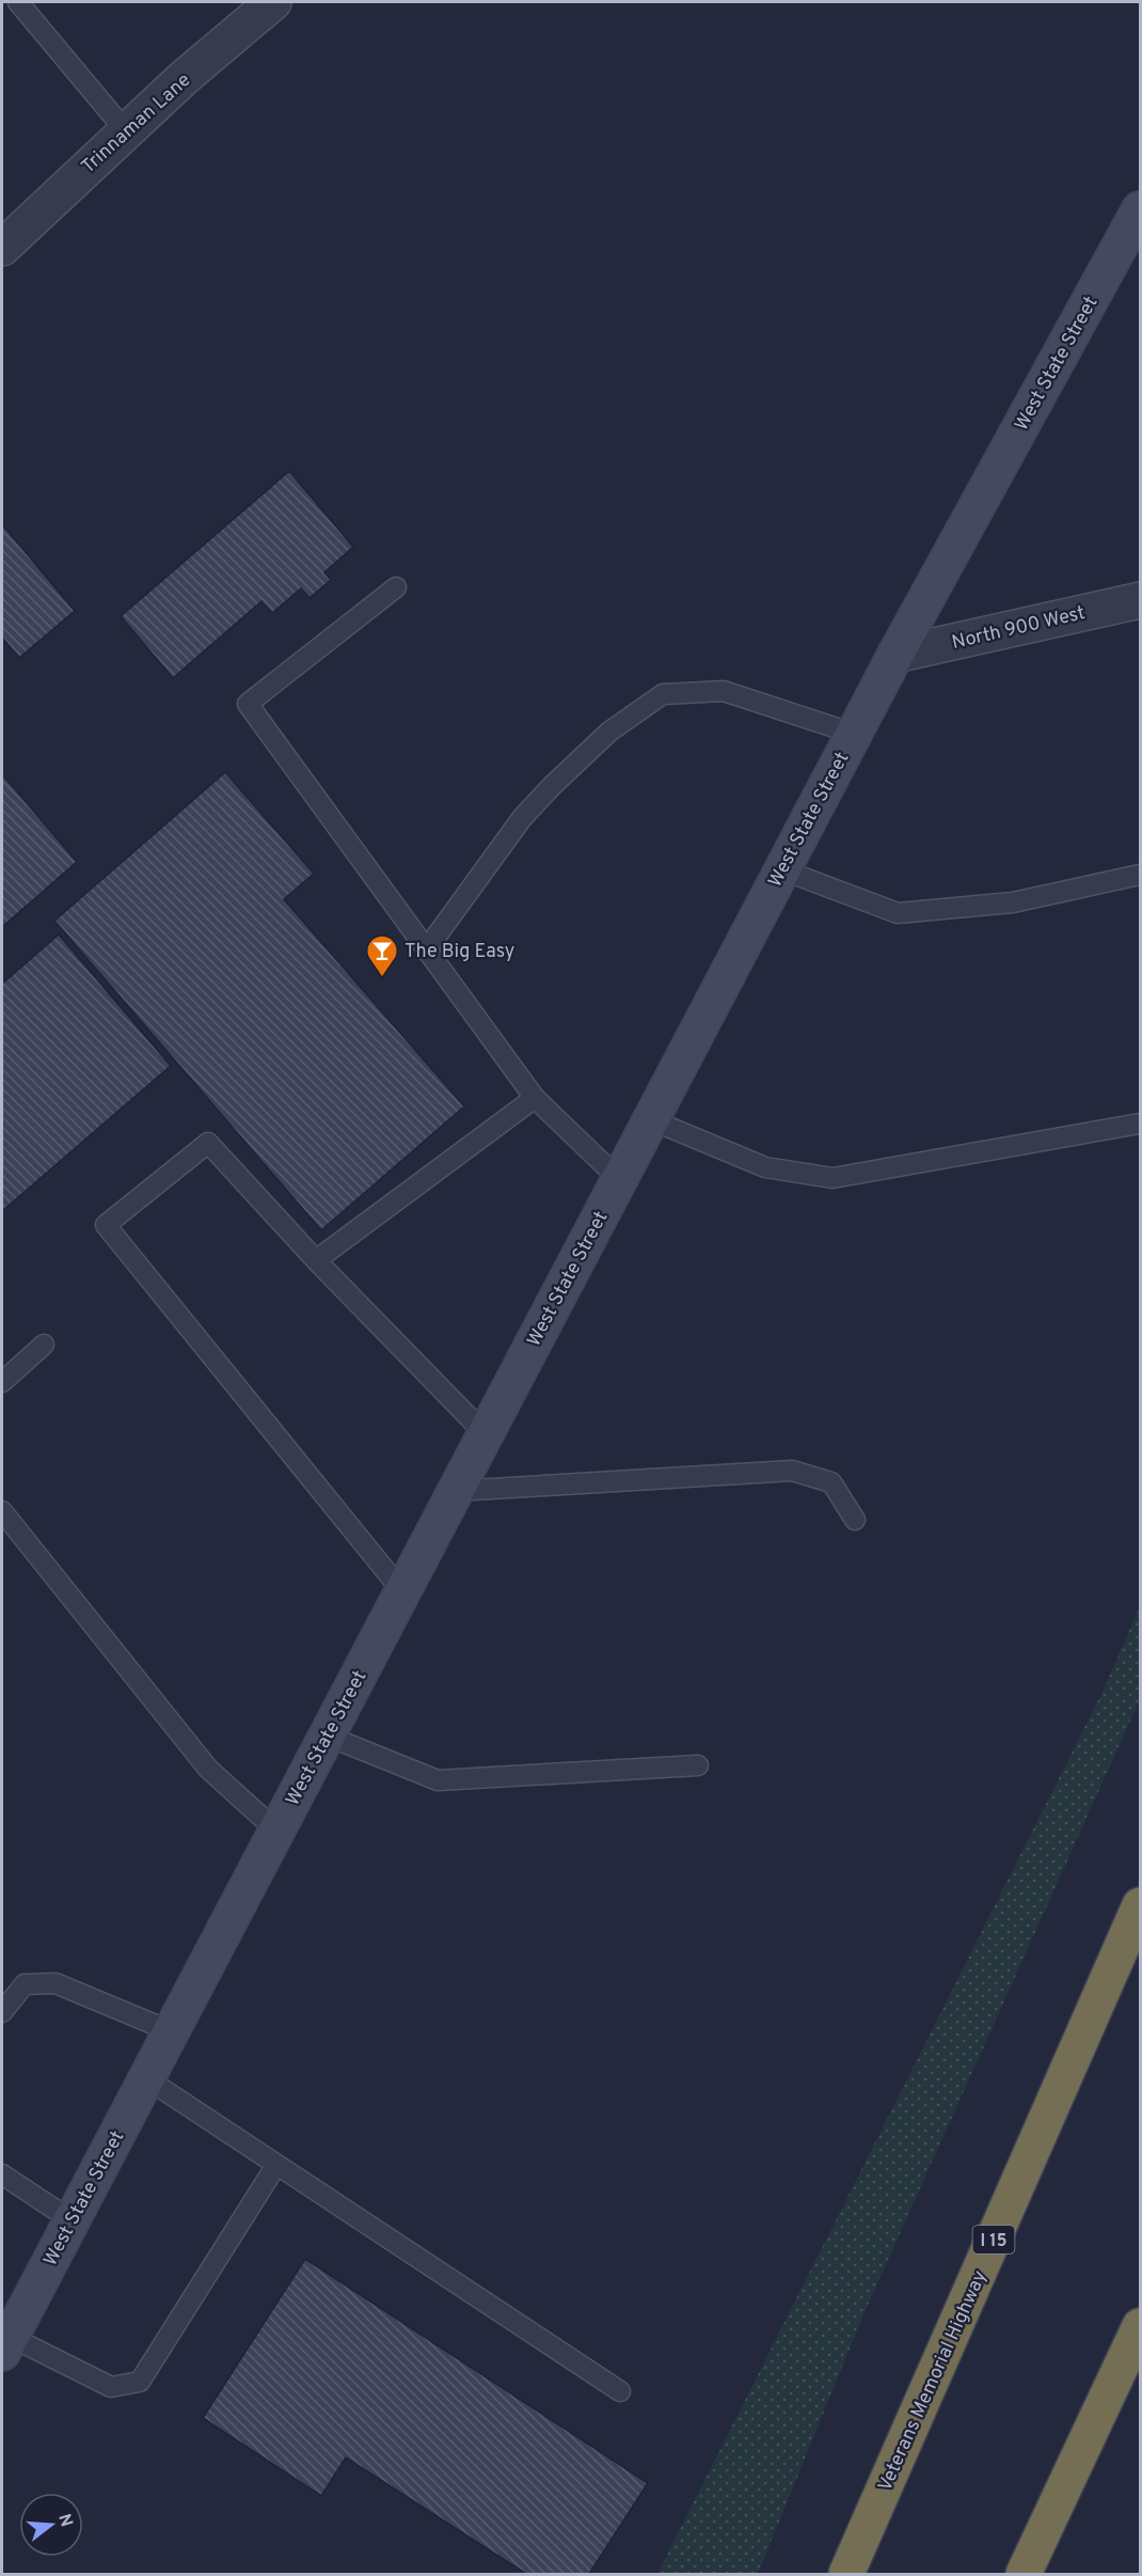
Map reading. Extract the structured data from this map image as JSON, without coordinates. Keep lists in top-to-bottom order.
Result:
{
  "streets": {
    "highway": ["I 15", "Veterans Memorial Highway"],
    "main road": ["West State Street"],
    "street": ["Trinnaman Lane", "North 900 West"]
  },
  "crossings": [
    ["West State Street", "North 900 West"]
  ],
  "places": {
    "bar": ["The Big Easy"]
  },
  "north": "right"
}
